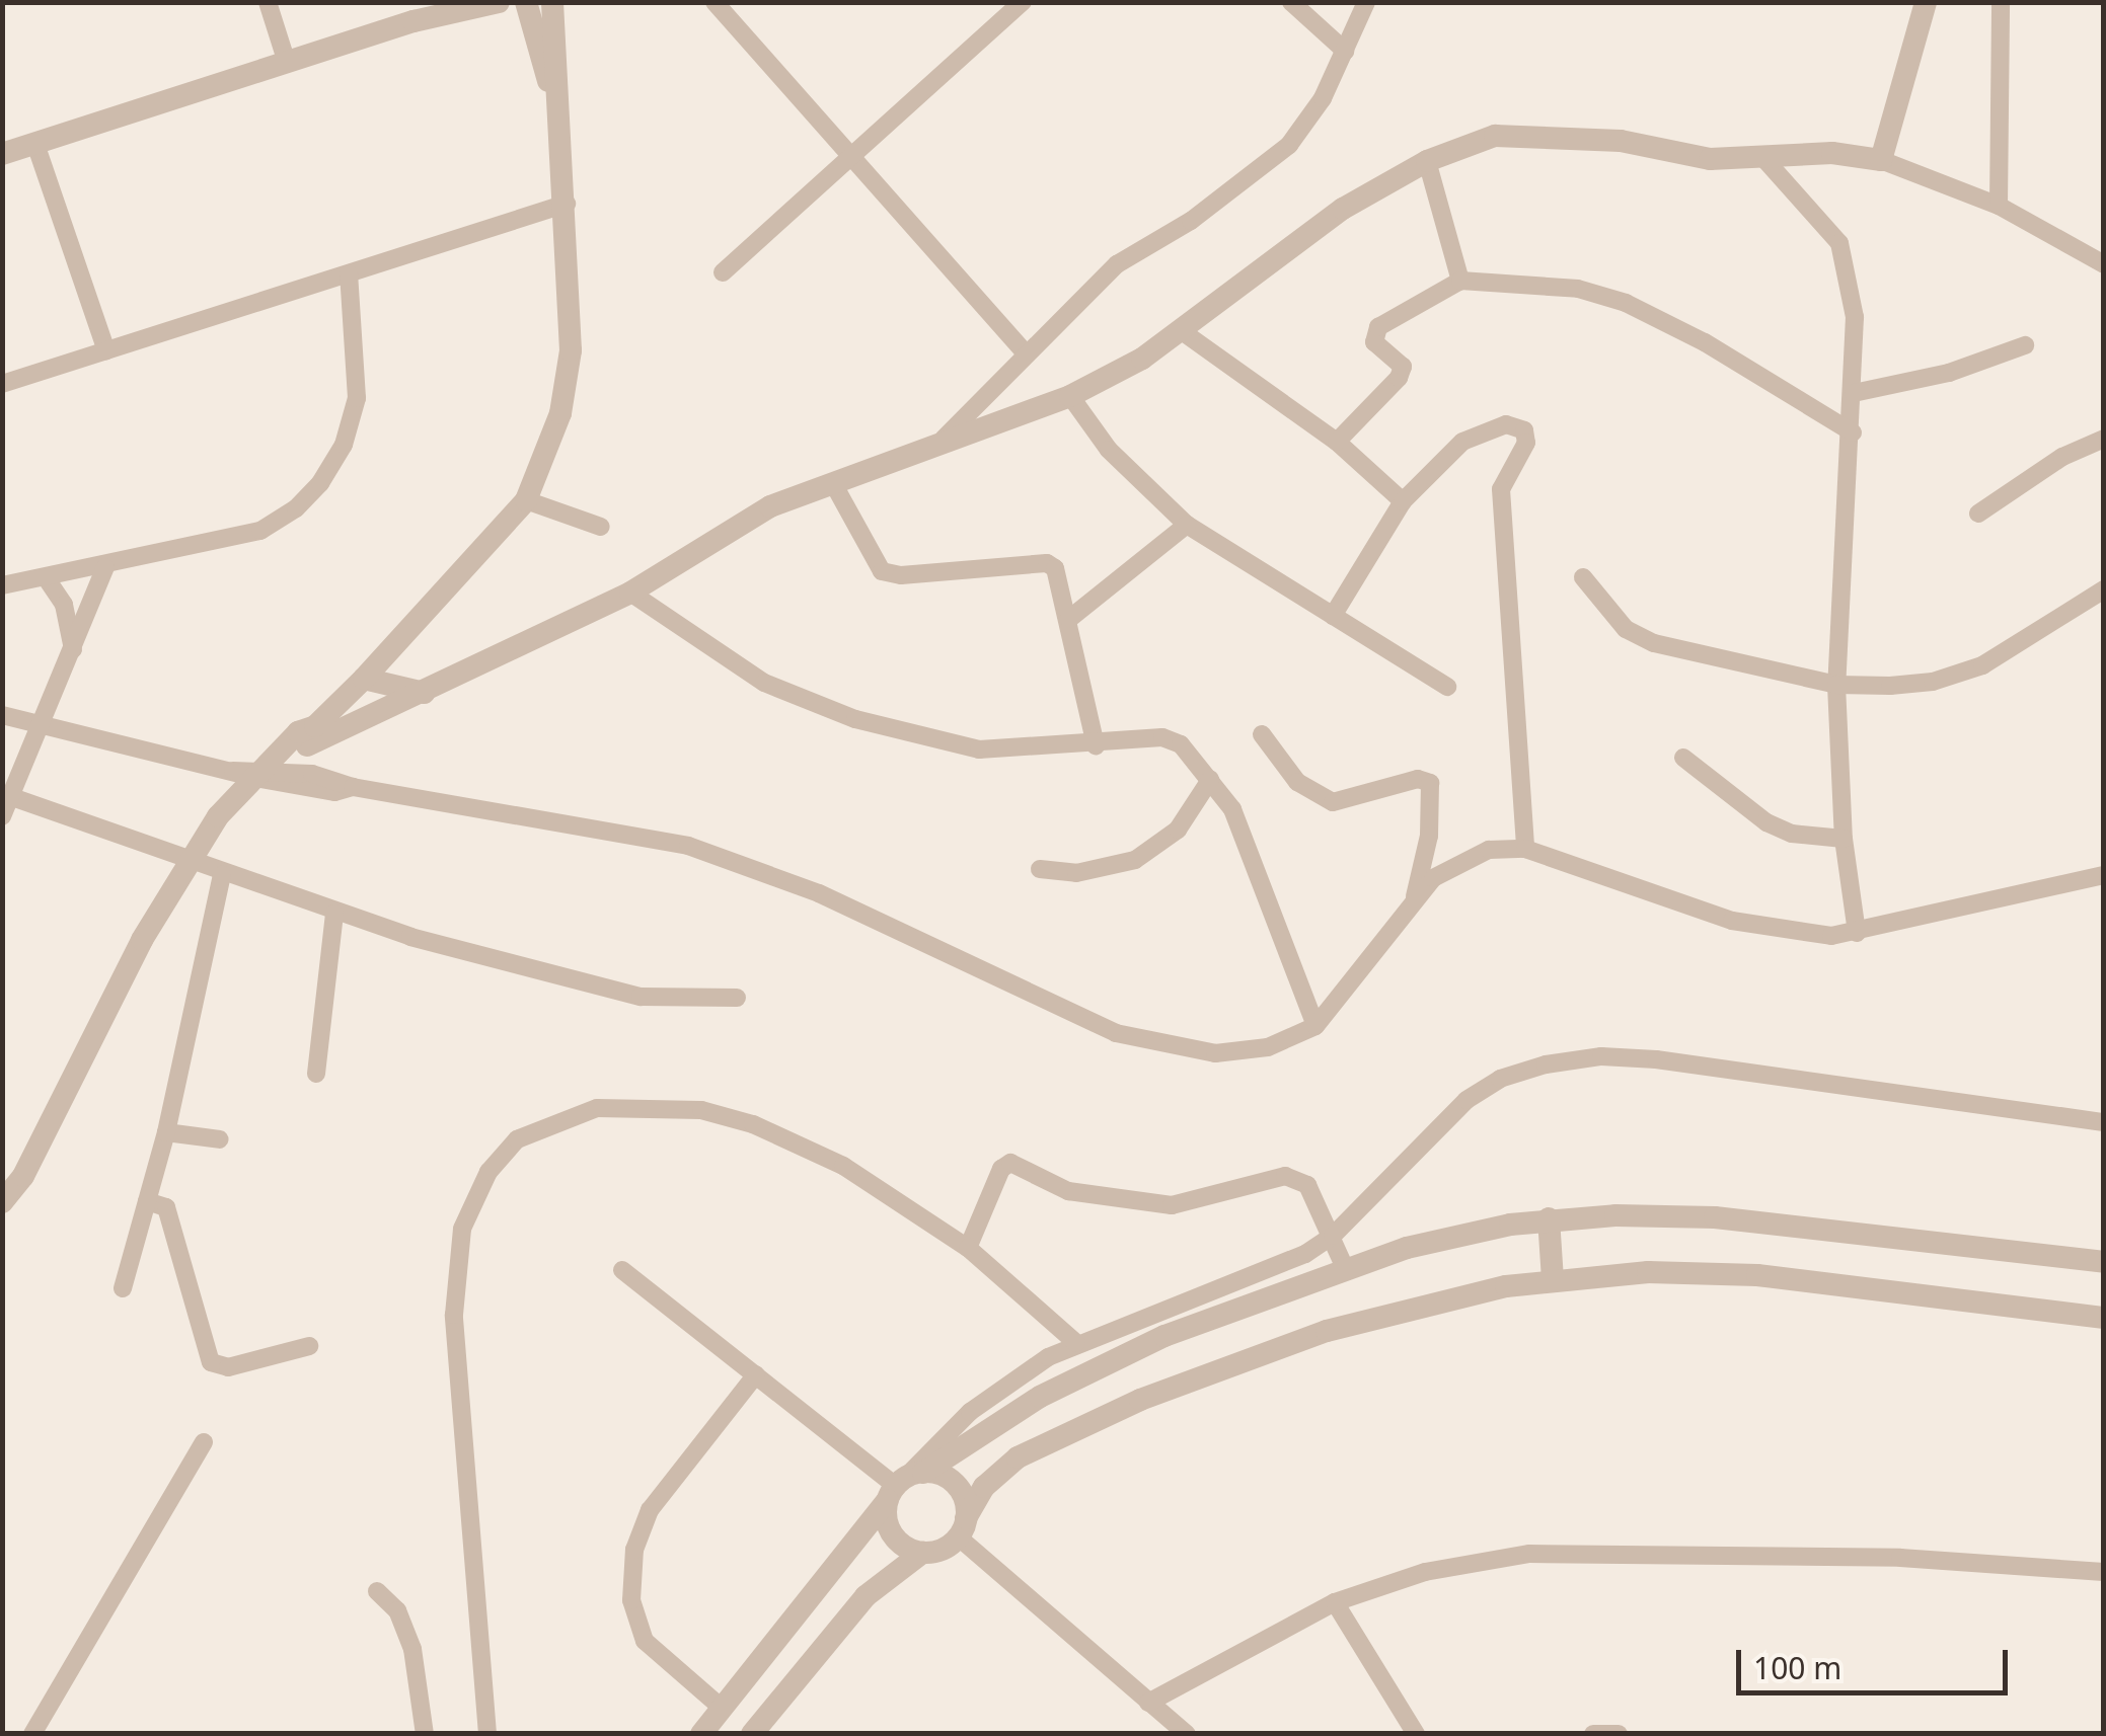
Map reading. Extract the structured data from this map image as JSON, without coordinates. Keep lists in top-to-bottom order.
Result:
{
  "scale_bar": "100 m"
}
